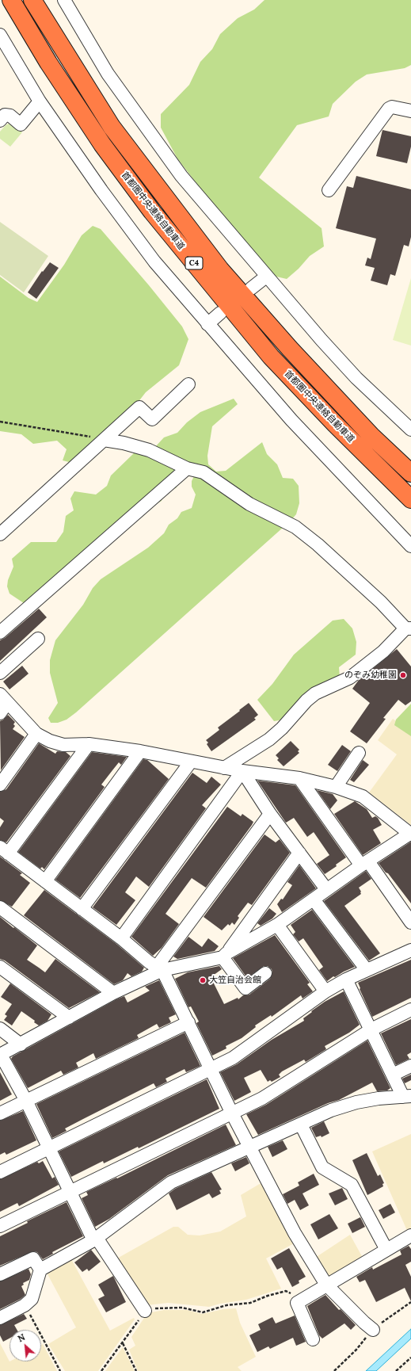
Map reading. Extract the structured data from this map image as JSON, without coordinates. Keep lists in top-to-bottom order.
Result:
{
  "streets": {
    "highway": ["首都圏中央連絡自動車道", "C4"]
  },
  "places": ["のぞみ幼稚園", "大笠自治会館"],
  "north": "top left"
}
